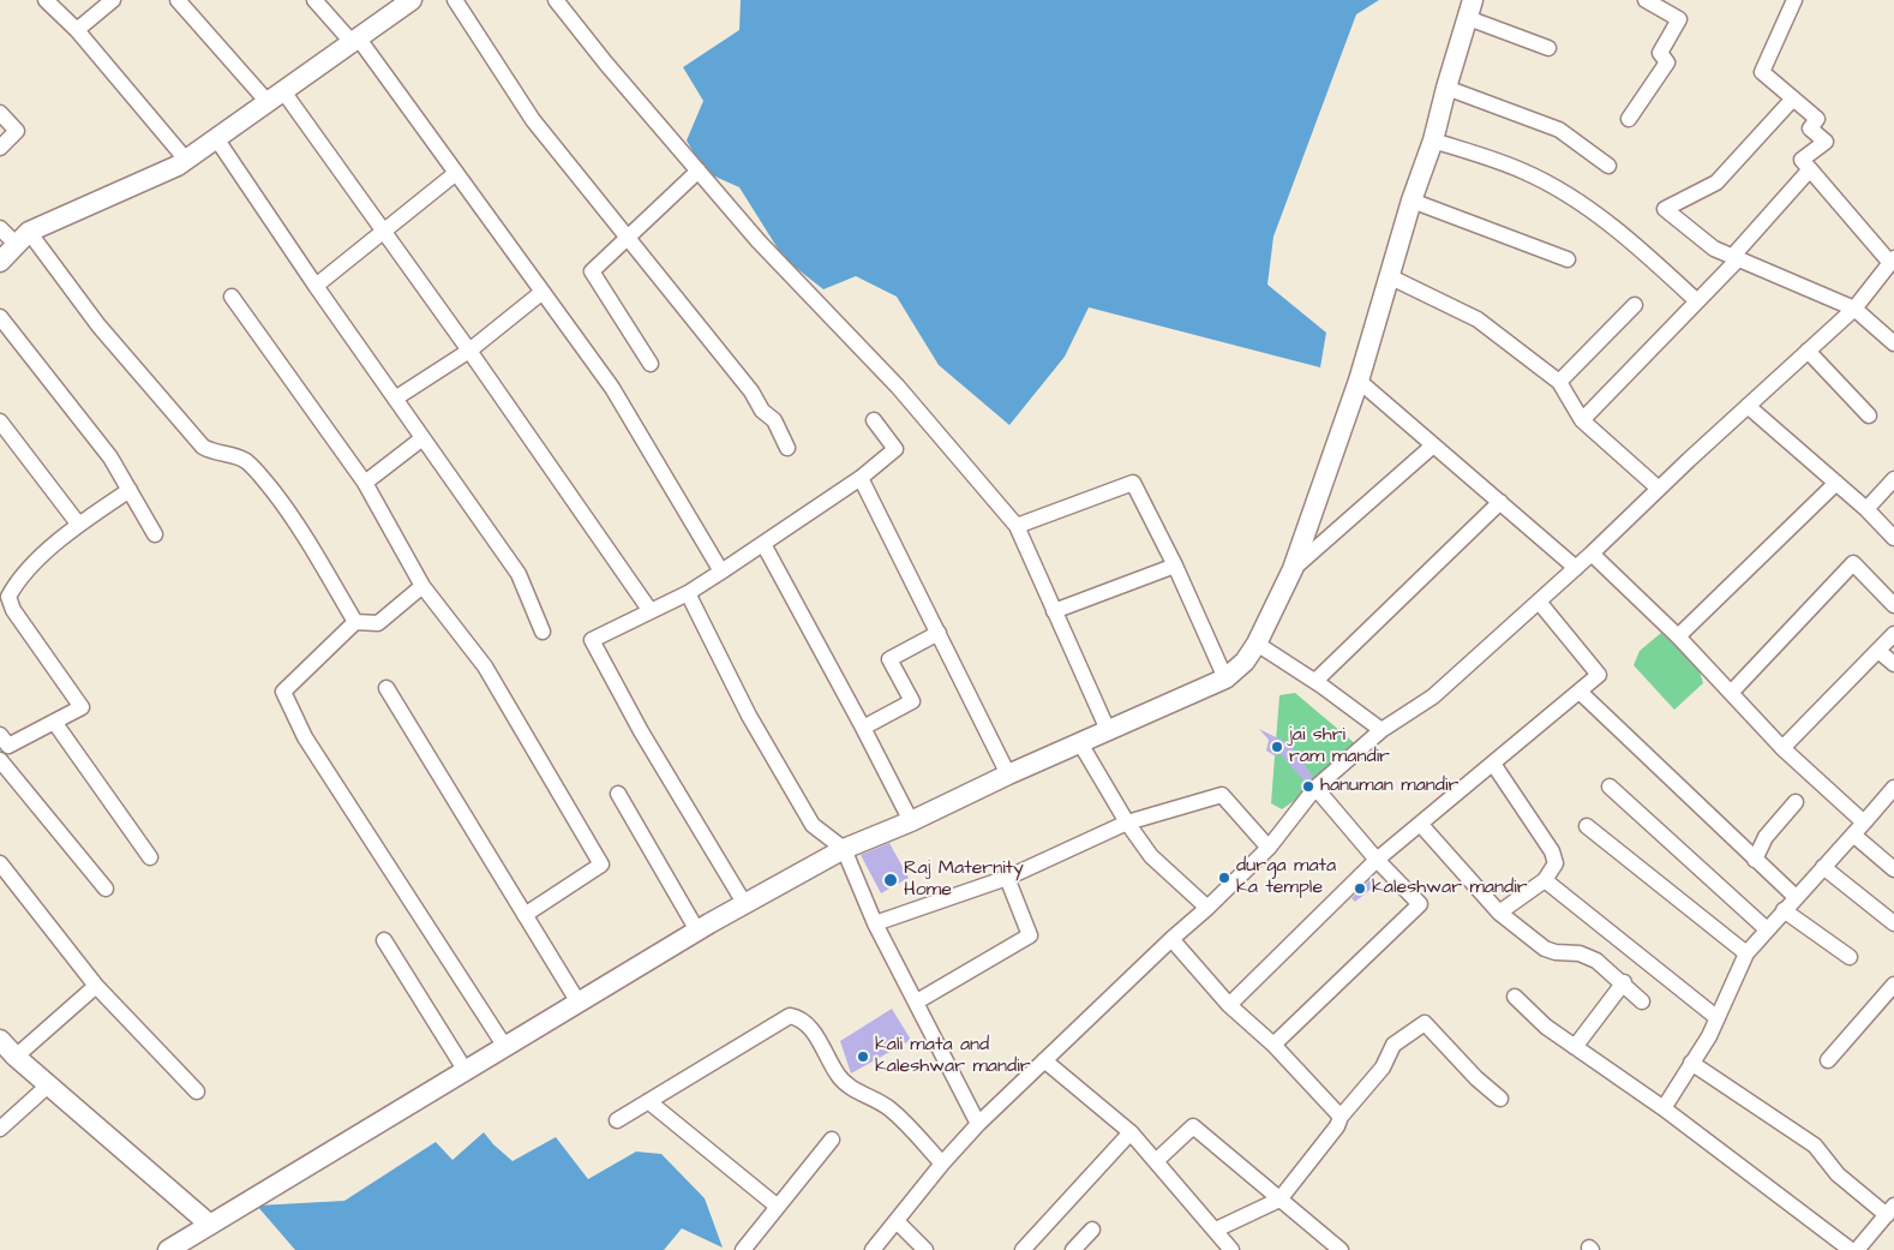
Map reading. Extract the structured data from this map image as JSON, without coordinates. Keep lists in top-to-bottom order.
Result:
{
  "places": [
    "jai shri ram mandir",
    "hanuman mandir",
    "durga mata ka temple",
    "Raj Maternity Home",
    "kaleshwar mandir",
    "kali mata and kaleshwar mandir"
  ]
}
